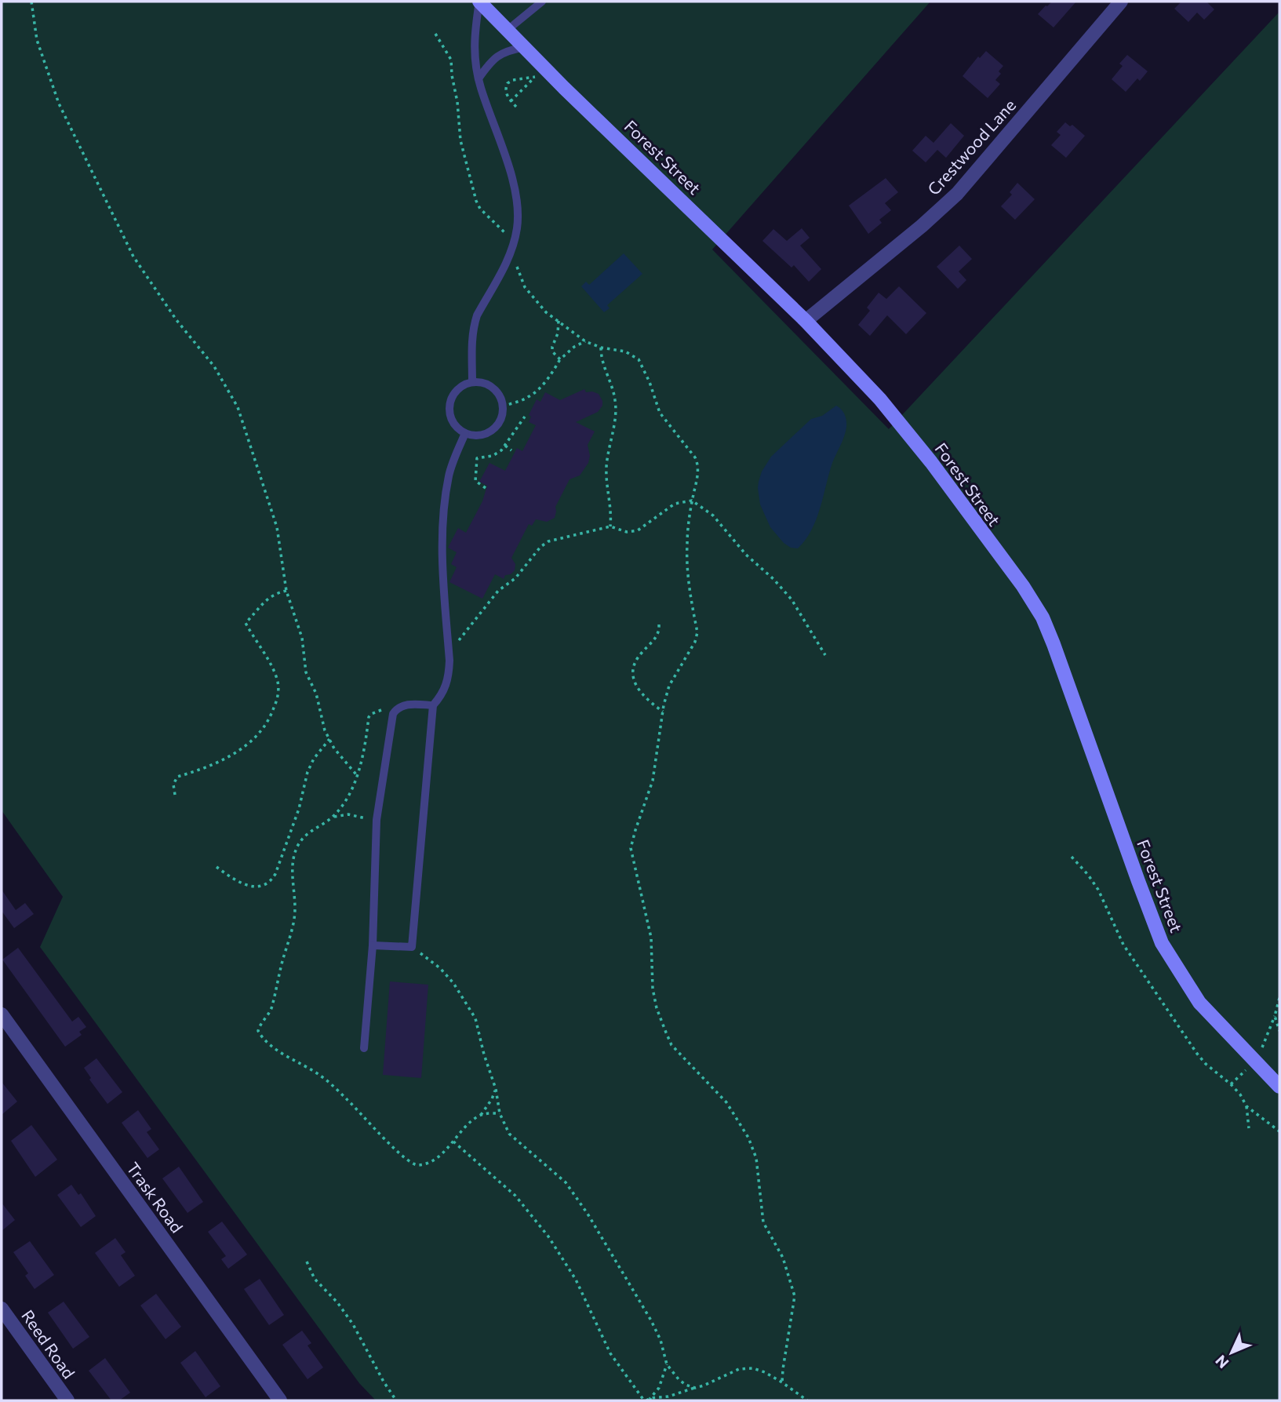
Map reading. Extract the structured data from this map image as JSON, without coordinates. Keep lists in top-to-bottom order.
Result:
{
  "streets": {
    "street": [
      "Crestwood Lane",
      "Forest Street",
      "Trask Road",
      "Reed Road"
    ]
  },
  "crossings": [
    ["Crestwood Lane", "Forest Street"]
  ],
  "north": "bottom left"
}
